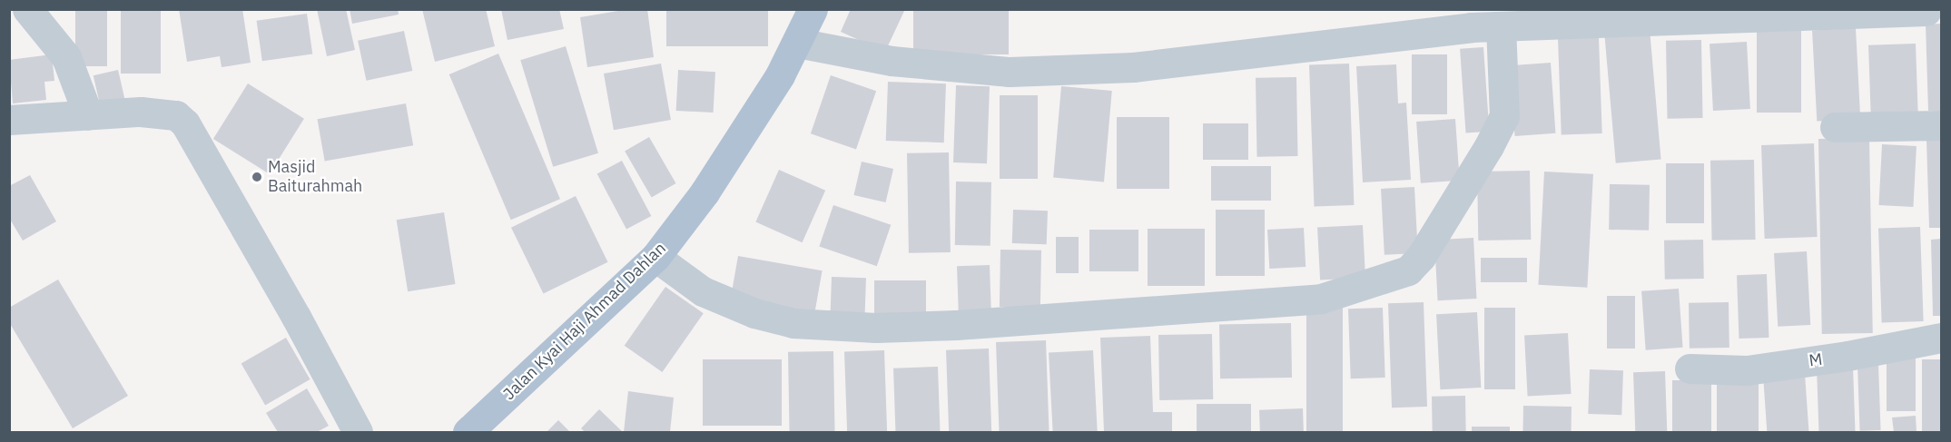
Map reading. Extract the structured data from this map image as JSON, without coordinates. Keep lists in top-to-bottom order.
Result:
{
  "streets": {
    "main road": ["Jalan Kyai Haji Ahmad Dahlan"],
    "street": ["M"]
  },
  "places": ["Masjid Baiturahmah"]
}
